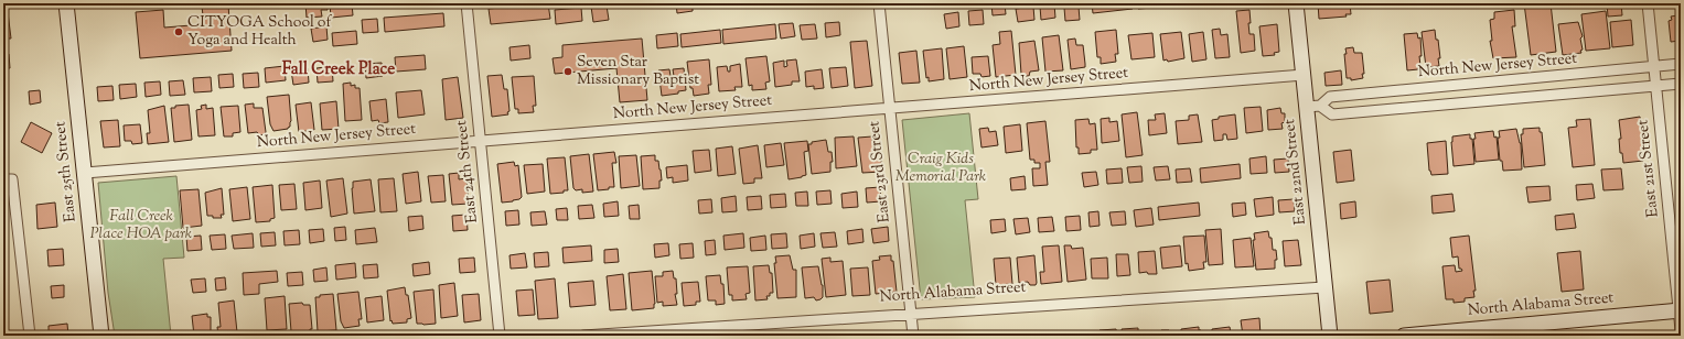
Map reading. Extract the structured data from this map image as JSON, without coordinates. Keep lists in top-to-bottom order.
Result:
{
  "streets": {
    "main road": ["East 25th Street", "East 22nd Street", "North Alabama Street"],
    "street": [
      "North New Jersey Street",
      "East 21st Street",
      "East 24th Street",
      "East 23rd Street"
    ]
  },
  "crossings": [
    ["North New Jersey Street", "East 21st Street"],
    ["North New Jersey Street", "East 25th Street"],
    ["North New Jersey Street", "East 24th Street"],
    ["North New Jersey Street", "East 23rd Street"],
    ["North New Jersey Street", "East 22nd Street"],
    ["East 21st Street", "North Alabama Street"],
    ["East 23rd Street", "North Alabama Street"],
    ["East 22nd Street", "North Alabama Street"]
  ],
  "districts": ["Fall Creek Place"],
  "parks": ["Craig Kids Memorial Park", "Fall Creek Place HOA park"],
  "places": ["CITYOGA School of Yoga and Health", "Seven Star Missionary Baptist"]
}
